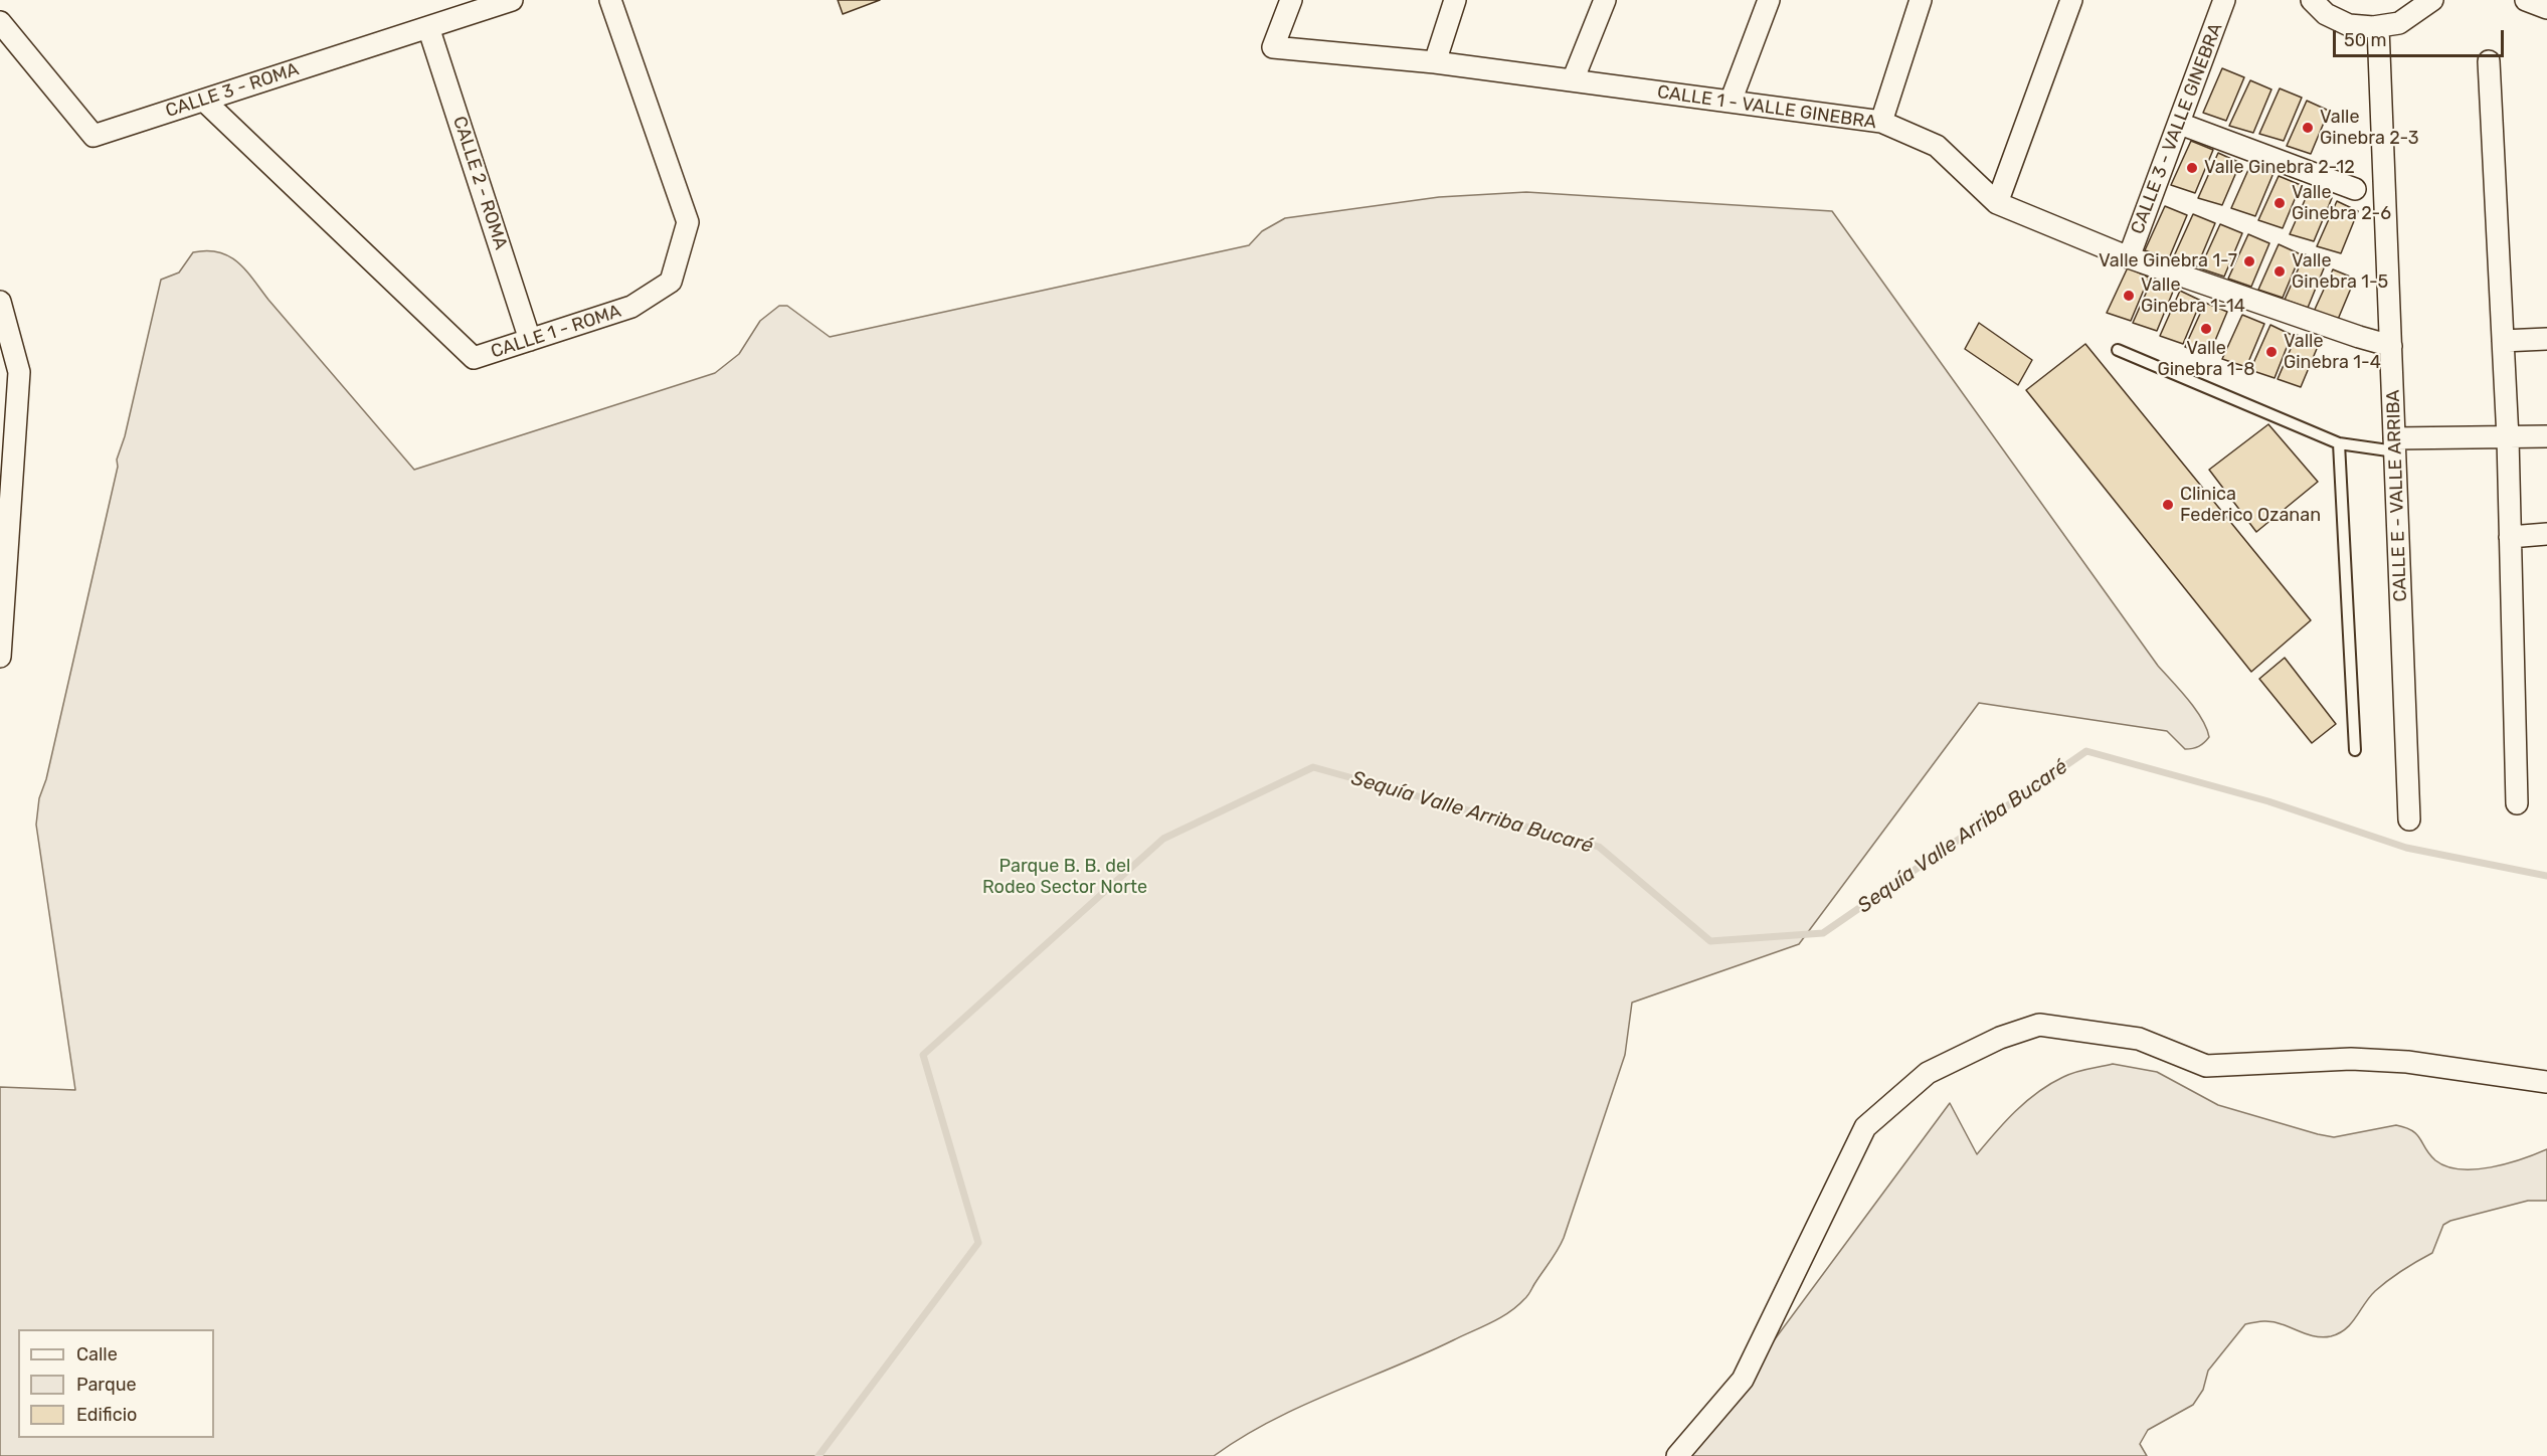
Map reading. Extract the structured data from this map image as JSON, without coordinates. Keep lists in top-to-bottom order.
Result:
{
  "streets": {
    "street": [
      "CALLE 3 - ROMA",
      "CALLE 1 - VALLE GINEBRA",
      "CALLE 3 - VALLE GINEBRA",
      "CALLE 2 - ROMA",
      "CALLE 1 - ROMA",
      "CALLE E - VALLE ARRIBA"
    ]
  },
  "crossings": [
    ["CALLE 3 - ROMA", "CALLE 2 - ROMA"],
    ["CALLE 3 - ROMA", "CALLE 1 - ROMA"],
    ["CALLE 1 - VALLE GINEBRA", "CALLE 3 - VALLE GINEBRA"],
    ["CALLE 1 - VALLE GINEBRA", "CALLE E - VALLE ARRIBA"],
    ["CALLE 2 - ROMA", "CALLE 1 - ROMA"]
  ],
  "water": ["Sequía Valle Arriba Bucaré"],
  "parks": ["Parque B. B. del Rodeo Sector Norte"],
  "places": [
    "Valle Ginebra 2-3",
    "Valle Ginebra 2-12",
    "Valle Ginebra 2-6",
    "Valle Ginebra 1-7",
    "Valle Ginebra 1-5",
    "Valle Ginebra 1-14",
    "Valle Ginebra 1-8",
    "Valle Ginebra 1-4",
    "Clinica Federico Ozanan"
  ],
  "legend": ["Calle", "Parque", "Edificio"],
  "scale_bar": "50 m"
}
